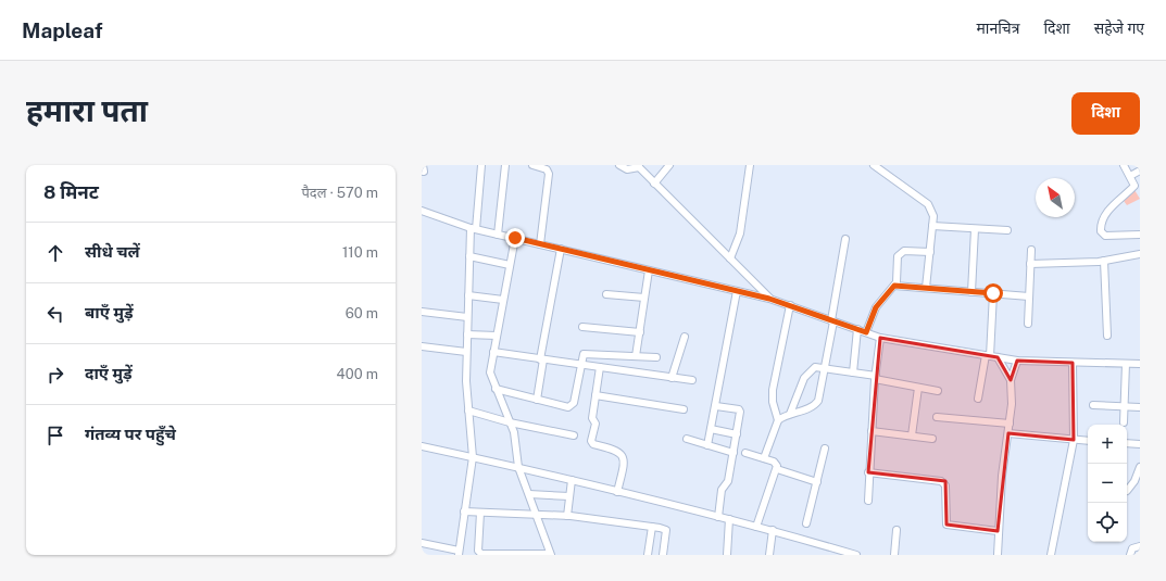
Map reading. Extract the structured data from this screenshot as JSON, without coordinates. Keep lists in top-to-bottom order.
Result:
{
  "north": "top left",
  "page": {
    "header": "Mapleaf",
    "nav": ["मानचित्र", "दिशा", "सहेजे गए"],
    "title": "हमारा पता",
    "buttons": "दिशा",
    "heading": ["8 मिनट", "पैदल · 570 m"],
    "list": [
      ["सीधे चलें", "110 m"],
      ["बाएँ मुड़ें", "60 m"],
      ["दाएँ मुड़ें", "400 m"],
      "गंतव्य पर पहुँचे"
    ],
    "map_buttons": ["+", "−"]
  }
}
